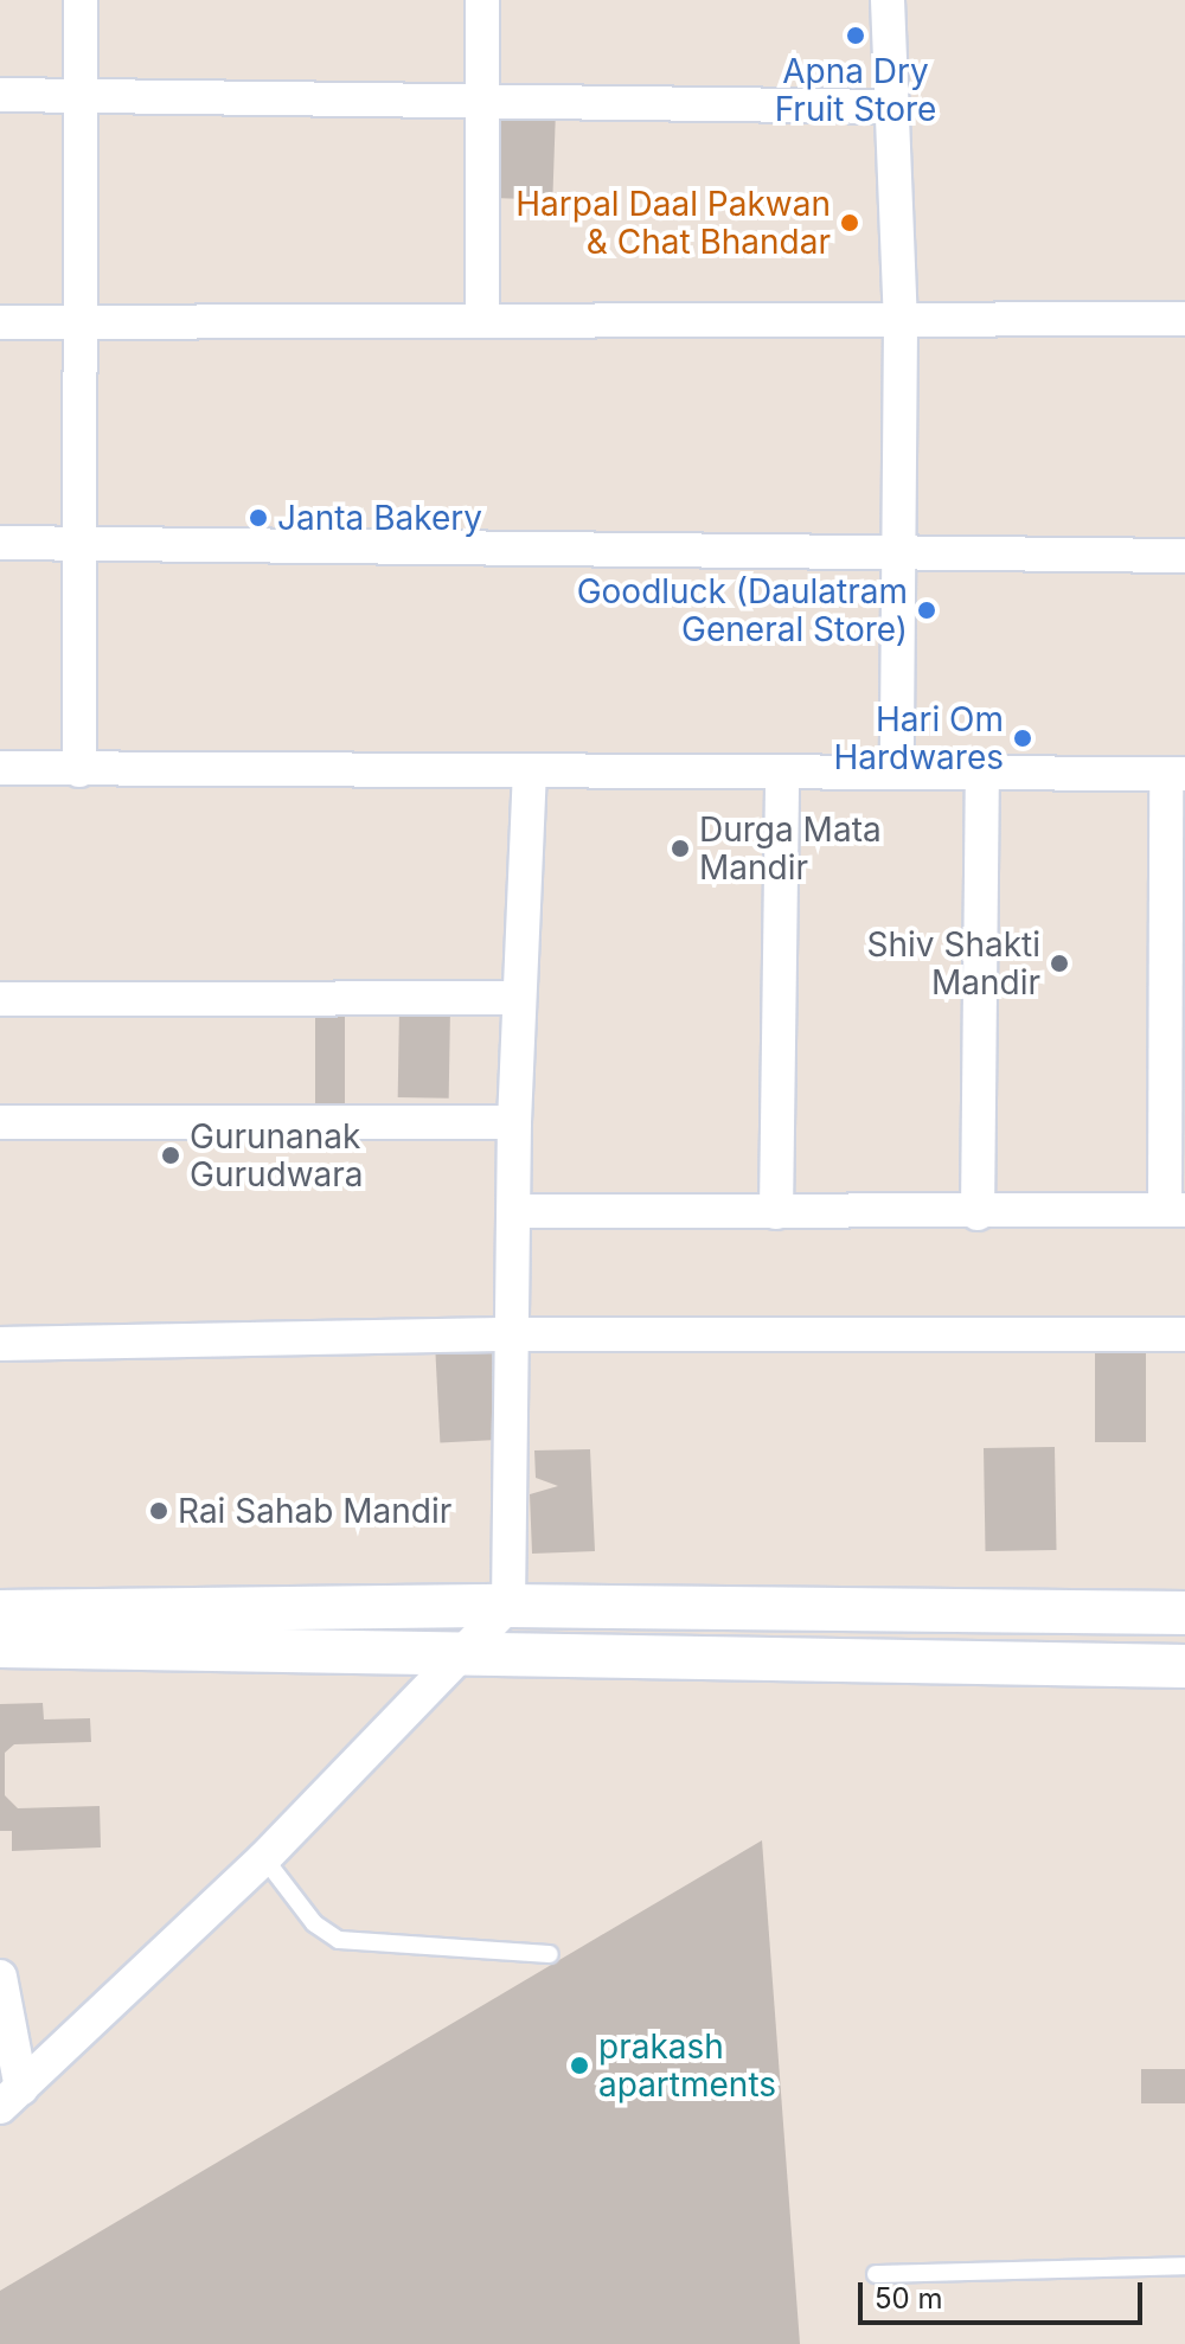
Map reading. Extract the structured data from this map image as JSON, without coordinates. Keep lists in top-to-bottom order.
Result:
{
  "places": [
    "Apna Dry Fruit Store",
    "Harpal Daal Pakwan & Chat Bhandar",
    "Janta Bakery",
    "Goodluck (Daulatram General Store)",
    "Hari Om Hardwares",
    "Durga Mata Mandir",
    "Shiv Shakti Mandir",
    "Gurunanak Gurudwara",
    "Rai Sahab Mandir",
    "prakash apartments"
  ],
  "scale_bar": "50 m"
}
